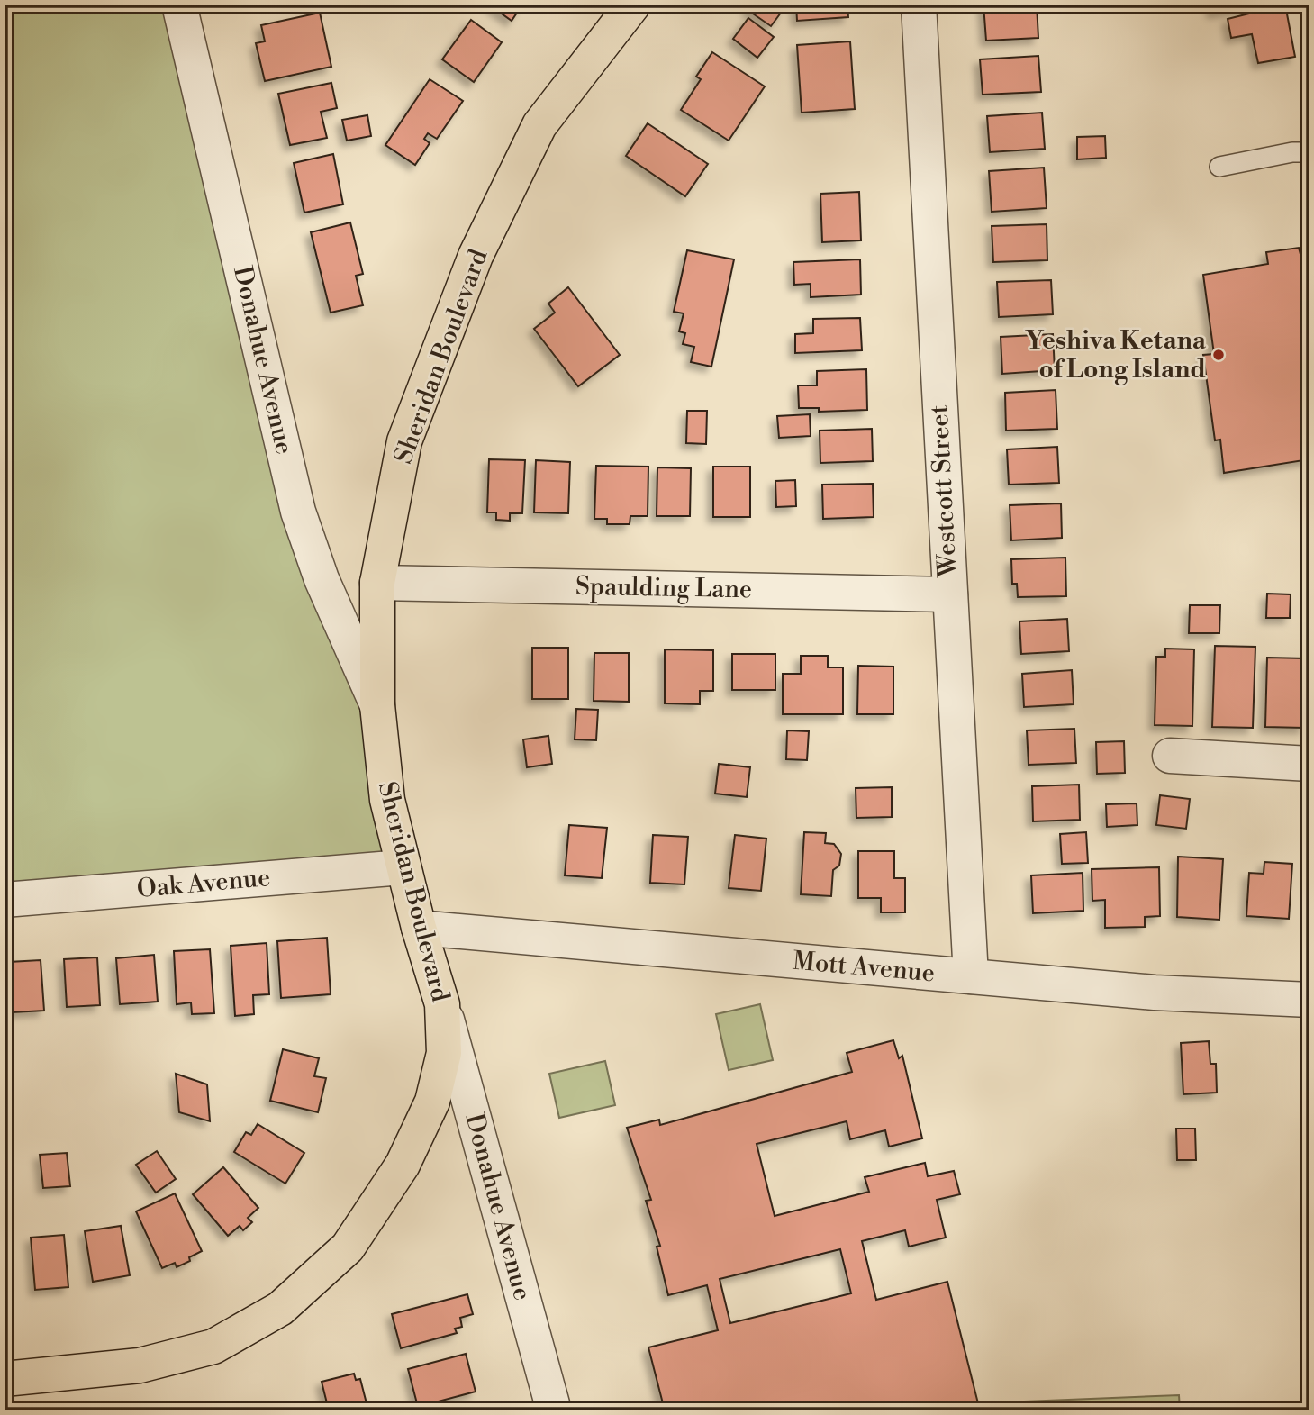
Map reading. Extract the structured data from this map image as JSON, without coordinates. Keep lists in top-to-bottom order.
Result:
{
  "streets": {
    "main road": ["Sheridan Boulevard"],
    "street": [
      "Donahue Avenue",
      "Westcott Street",
      "Spaulding Lane",
      "Oak Avenue",
      "Mott Avenue"
    ]
  },
  "crossings": [
    ["Sheridan Boulevard", "Donahue Avenue"],
    ["Sheridan Boulevard", "Spaulding Lane"],
    ["Sheridan Boulevard", "Oak Avenue"],
    ["Sheridan Boulevard", "Mott Avenue"],
    ["Westcott Street", "Spaulding Lane"],
    ["Westcott Street", "Mott Avenue"]
  ],
  "places": ["Yeshiva Ketana of Long Island"]
}
